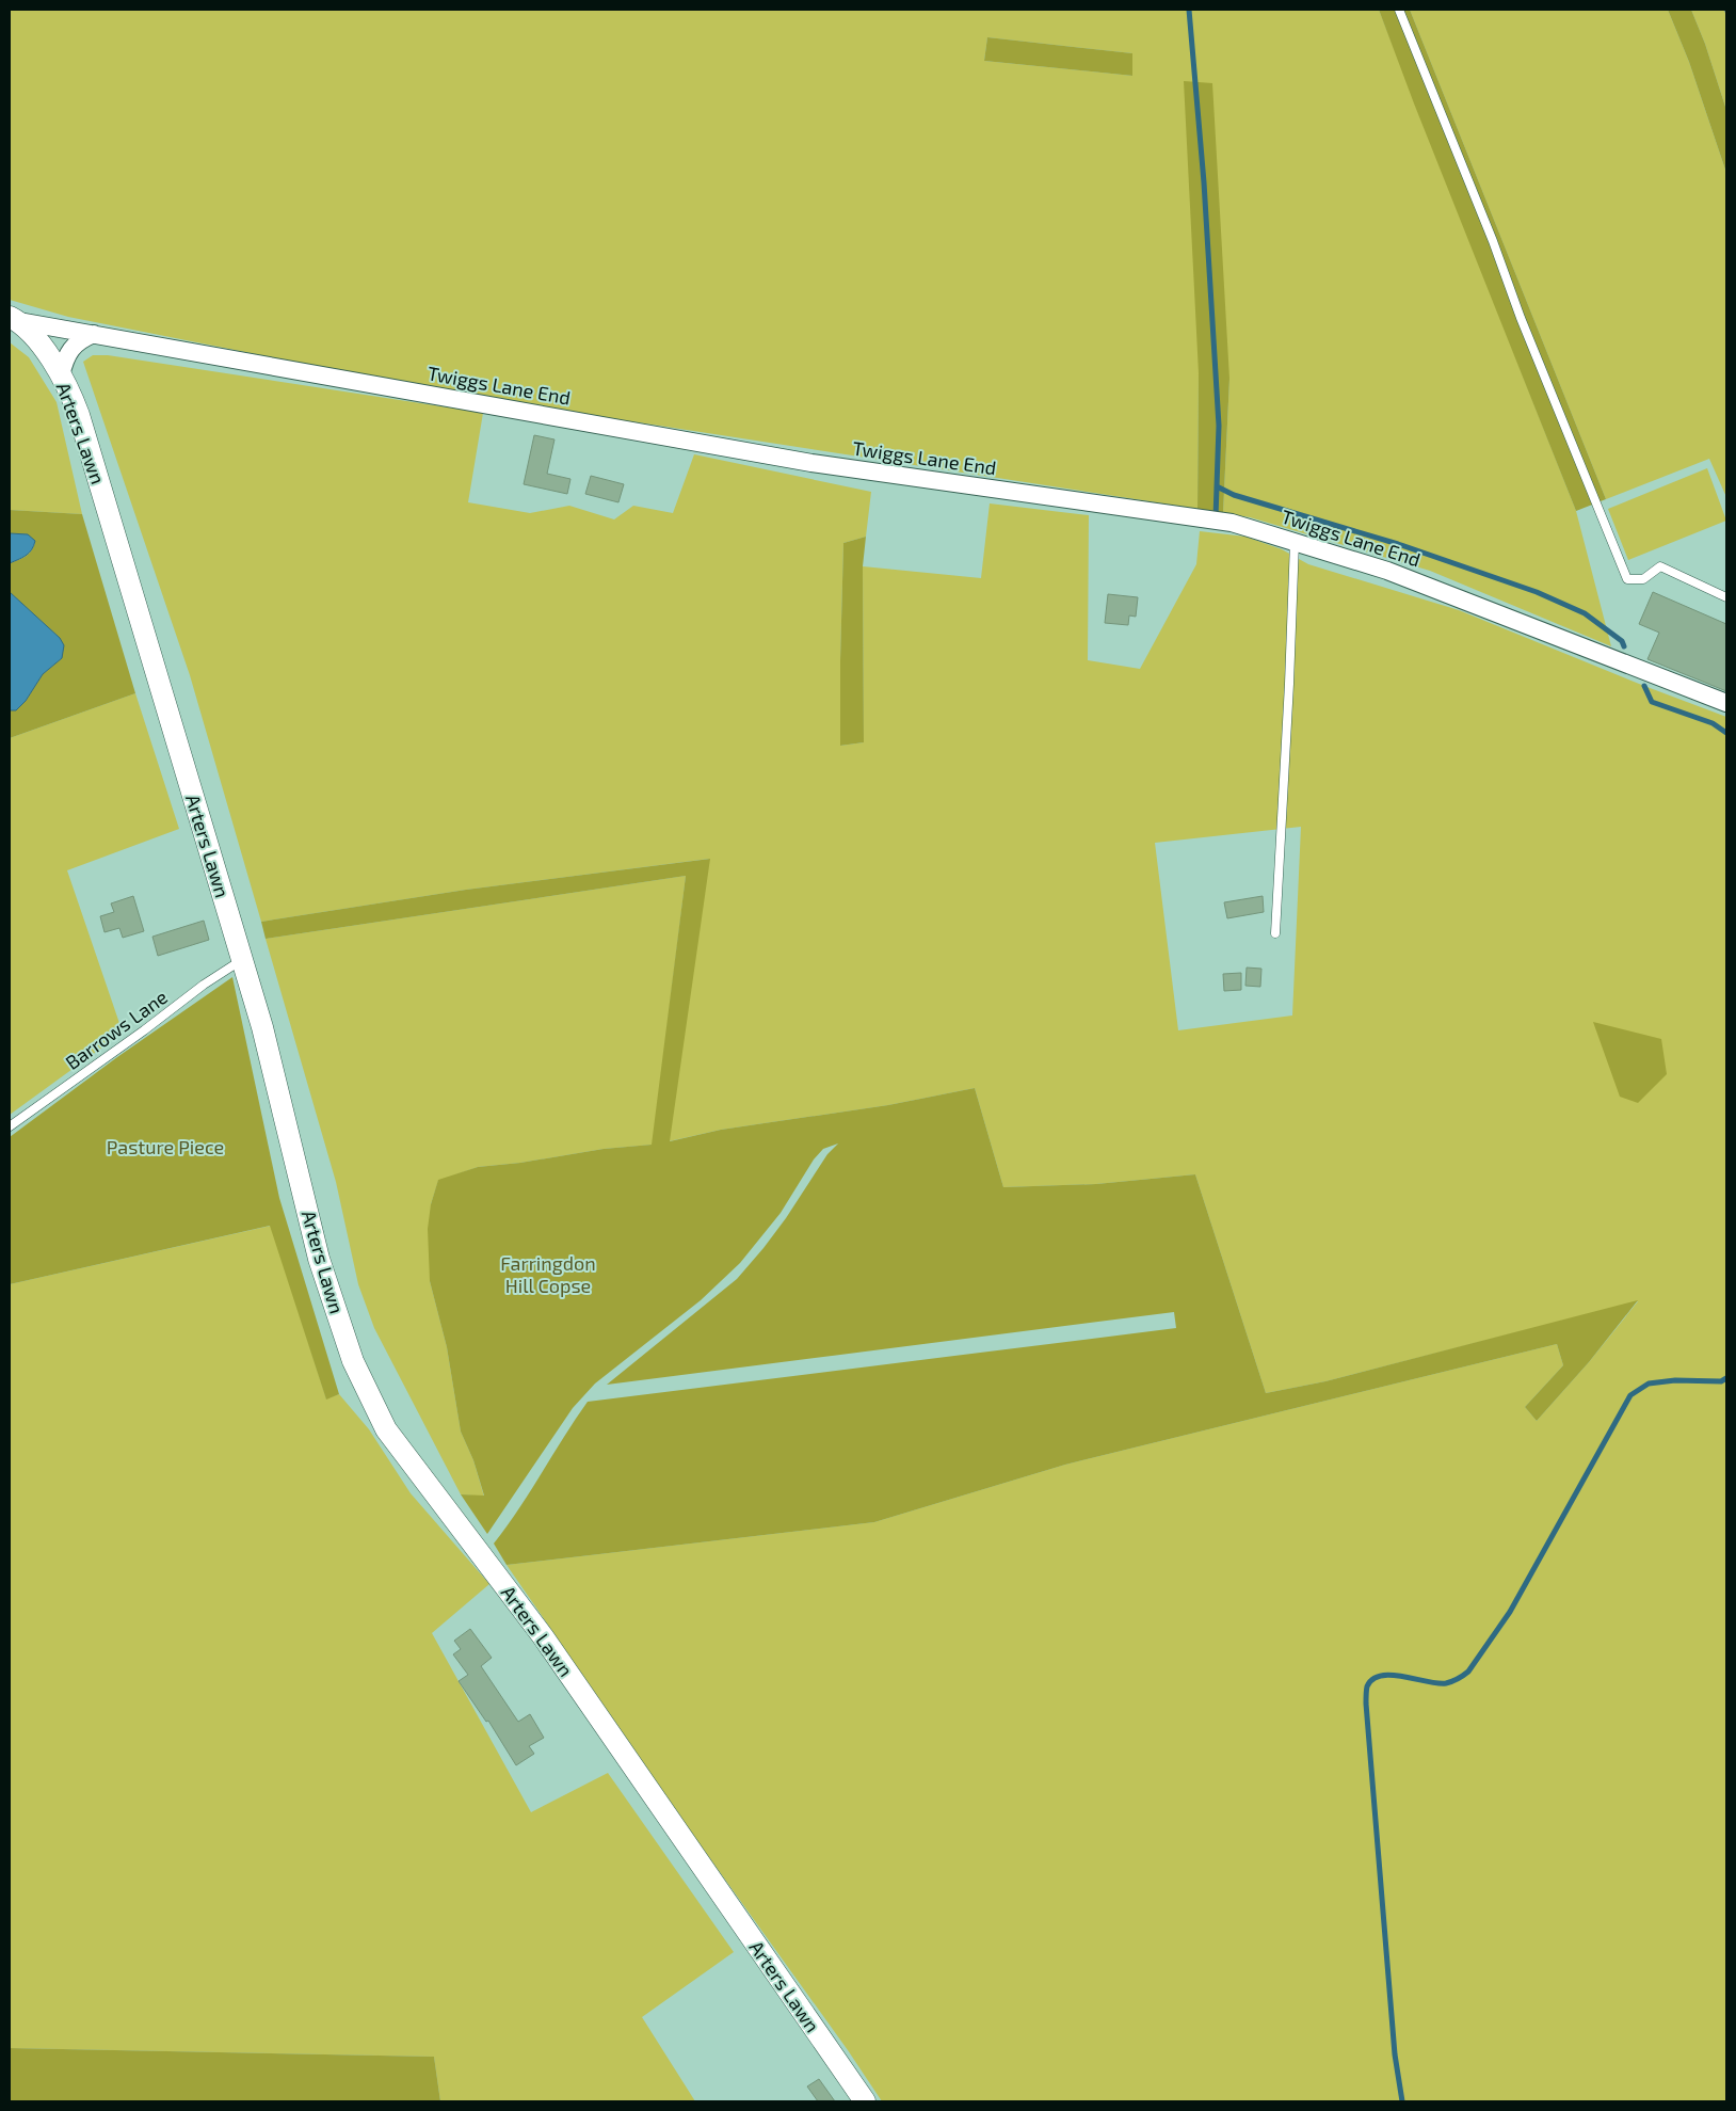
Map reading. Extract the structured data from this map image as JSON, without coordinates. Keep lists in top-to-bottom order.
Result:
{
  "streets": {
    "street": ["Twiggs Lane End", "Arters Lawn"],
    "lane": ["Barrows Lane"]
  },
  "crossings": [
    ["Twiggs Lane End", "Arters Lawn"],
    ["Arters Lawn", "Barrows Lane"]
  ],
  "parks": ["Pasture Piece", "Farringdon Hill Copse"]
}
